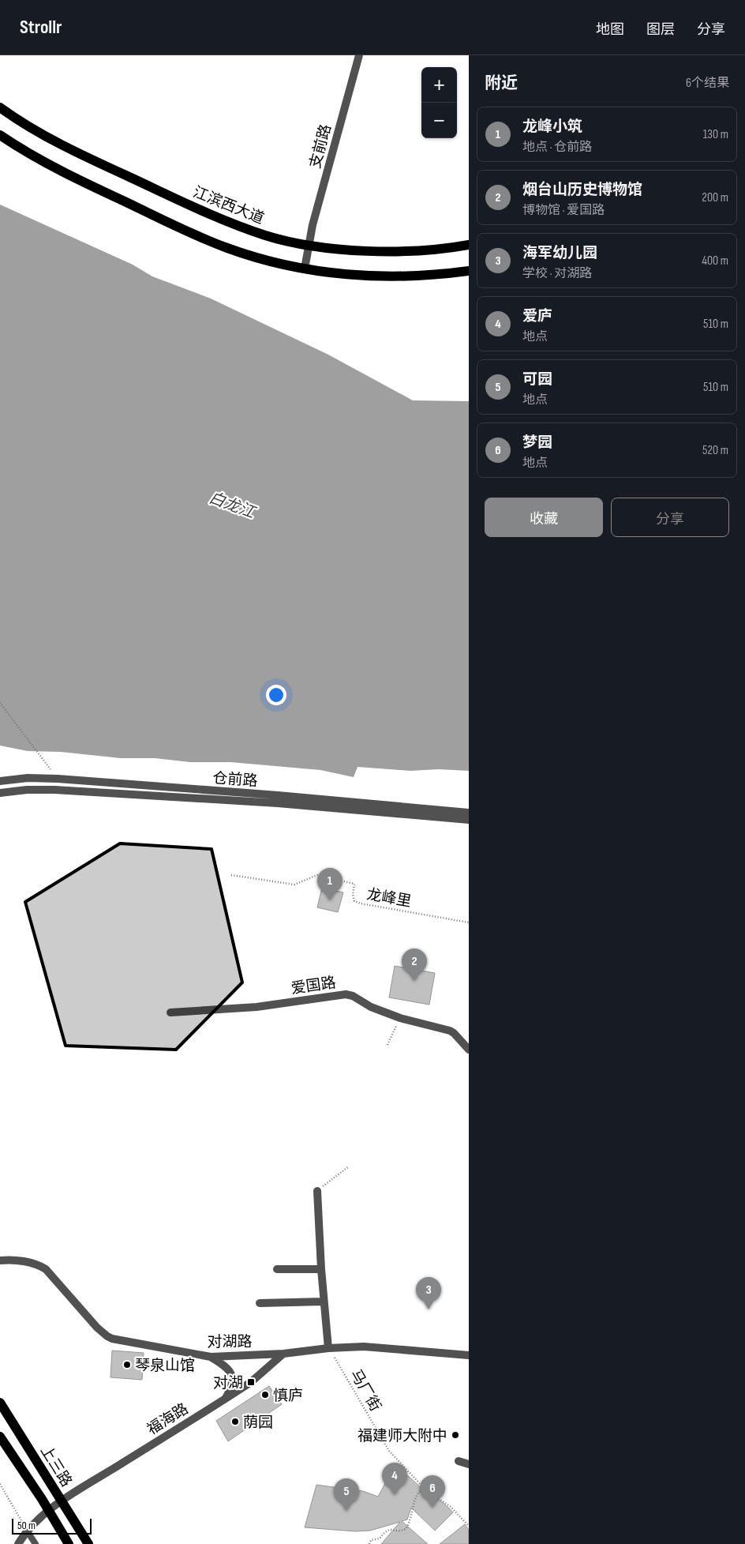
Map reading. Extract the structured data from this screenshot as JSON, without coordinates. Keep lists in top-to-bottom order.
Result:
{
  "streets": {
    "main road": ["江滨西大道", "上三路"],
    "street": [
      "支前路",
      "仓前路",
      "爱国路",
      "对湖路",
      "福海路"
    ],
    "path": ["龙峰里", "马厂街"]
  },
  "crossings": [
    ["支前路", "江滨西大道"],
    ["对湖路", "马厂街"],
    ["对湖路", "福海路"],
    ["福海路", "上三路"]
  ],
  "water": ["白龙江"],
  "places": {
    "other": [
      "琴泉山馆",
      "慎庐",
      "荫园",
      "福建师大附中"
    ],
    "transit": ["对湖"]
  },
  "scale_bar": "50 m",
  "page": {
    "header": "Strollr",
    "nav": ["地图", "图层", "分享"],
    "heading": ["附近", "6个结果"],
    "map_buttons": ["+", "−"],
    "list": [
      {
        "mark": "1",
        "name": "龙峰小筑",
        "note": "地点 · 仓前路",
        "value": "130 m"
      },
      {
        "mark": "2",
        "name": "烟台山历史博物馆",
        "note": "博物馆 · 爱国路",
        "value": "200 m"
      },
      {
        "mark": "3",
        "name": "海军幼儿园",
        "note": "学校 · 对湖路",
        "value": "400 m"
      },
      {
        "mark": "4",
        "name": "爱庐",
        "note": "地点",
        "value": "510 m"
      },
      {
        "mark": "5",
        "name": "可园",
        "note": "地点",
        "value": "510 m"
      },
      {
        "mark": "6",
        "name": "梦园",
        "note": "地点",
        "value": "520 m"
      }
    ],
    "buttons": ["收藏", "分享"],
    "pins": [
      "1",
      "2",
      "3",
      "4",
      "6",
      "5"
    ],
    "scale": "50 m"
  }
}
